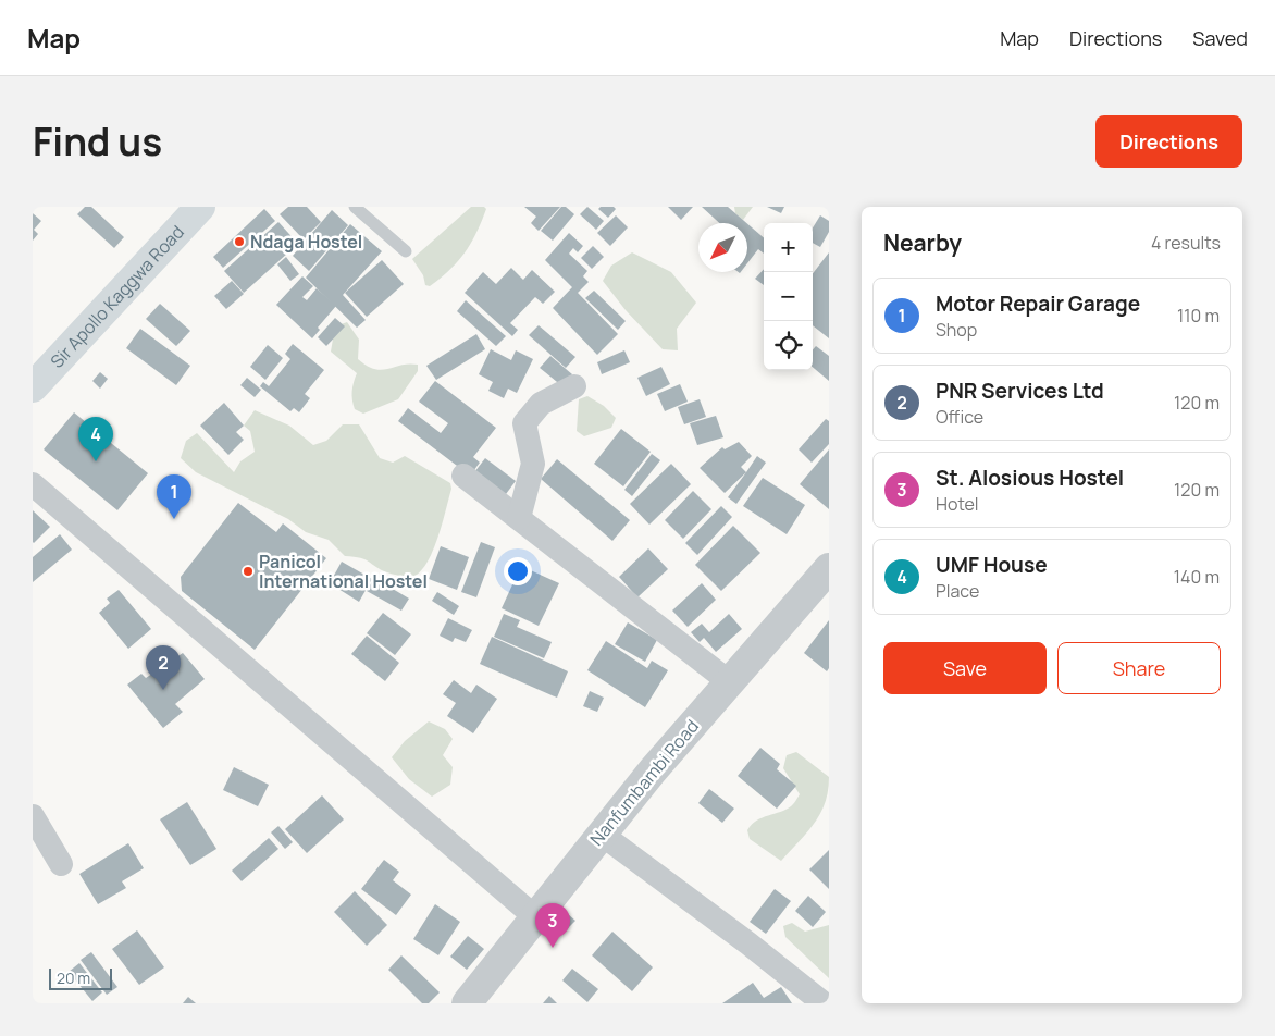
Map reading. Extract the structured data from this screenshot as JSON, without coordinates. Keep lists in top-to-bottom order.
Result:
{
  "streets": {
    "main road": ["Sir Apollo Kaggwa Road"],
    "street": ["Nanfumbambi Road"]
  },
  "places": ["Ndaga Hostel", "Panicol International Hostel"],
  "scale_bar": "20 m",
  "north": "bottom left",
  "page": {
    "header": "Map",
    "nav": ["Map", "Directions", "Saved"],
    "title": "Find us",
    "buttons": [
      "Directions",
      ["Save", "Share"]
    ],
    "heading": ["Nearby", "4 results"],
    "map_buttons": ["+", "−"],
    "list": [
      {
        "mark": "1",
        "name": "Motor Repair Garage",
        "note": "Shop",
        "value": "110 m"
      },
      {
        "mark": "2",
        "name": "PNR Services Ltd",
        "note": "Office",
        "value": "120 m"
      },
      {
        "mark": "3",
        "name": "St. Alosious Hostel",
        "note": "Hotel",
        "value": "120 m"
      },
      {
        "mark": "4",
        "name": "UMF House",
        "note": "Place",
        "value": "140 m"
      }
    ],
    "pins": [
      "4",
      "1",
      "2",
      "3"
    ],
    "scale": "20 m"
  }
}
